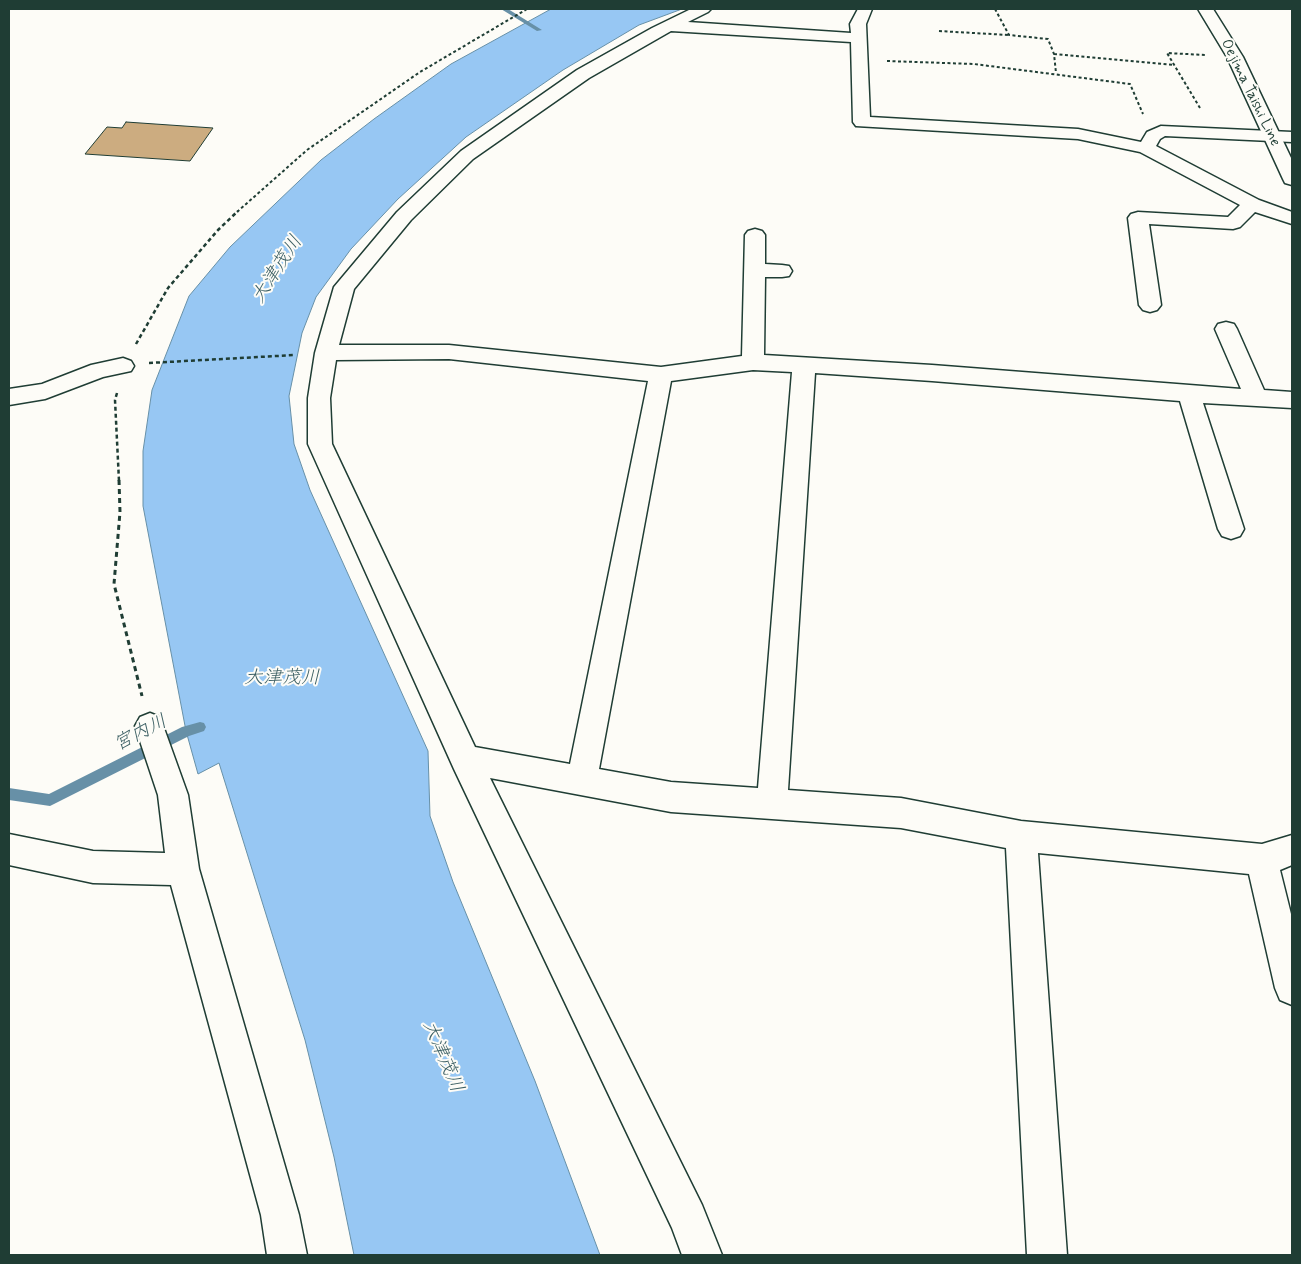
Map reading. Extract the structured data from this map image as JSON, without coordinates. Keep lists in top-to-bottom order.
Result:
{
  "streets": {
    "street": ["Oejima Taishi Line"]
  },
  "water": ["大津茂川", "宮内川"]
}
